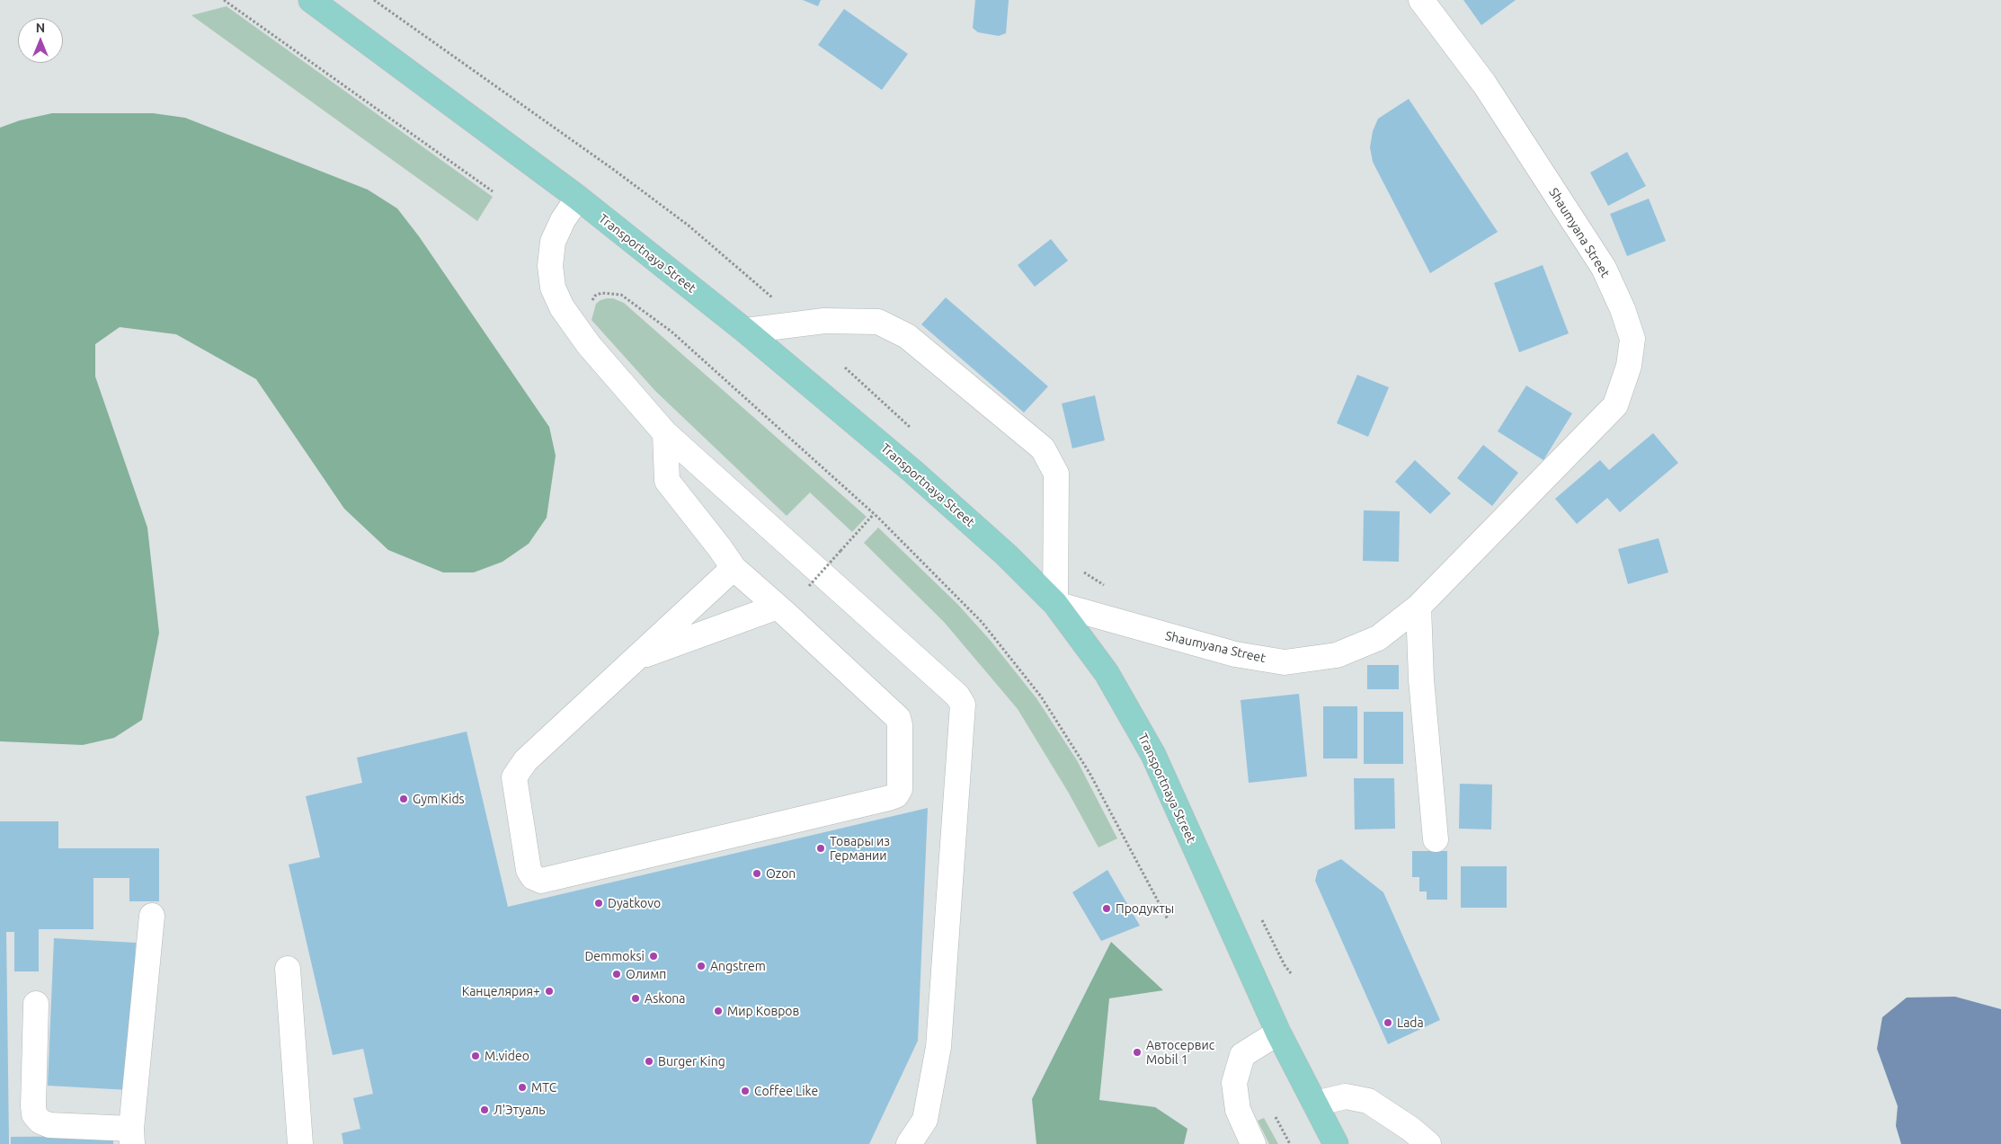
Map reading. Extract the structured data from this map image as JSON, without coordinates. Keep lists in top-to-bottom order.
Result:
{
  "streets": {
    "main road": ["Transportnaya Street"],
    "street": ["Shaumyana Street"]
  },
  "crossings": [
    ["Shaumyana Street", "Transportnaya Street"]
  ],
  "places": [
    "Gym Kids",
    "Товары из Германии",
    "Ozon",
    "Dyatkovo",
    "Продукты",
    "Demmoksi",
    "Angstrem",
    "Олимп",
    "Канцелярия+",
    "Askona",
    "Мир Ковров",
    "Lada",
    "Автосервис Mobil 1",
    "M.video",
    "Burger King",
    "МТС",
    "Coffee Like",
    "Л'Этуаль"
  ],
  "north": "top"
}
